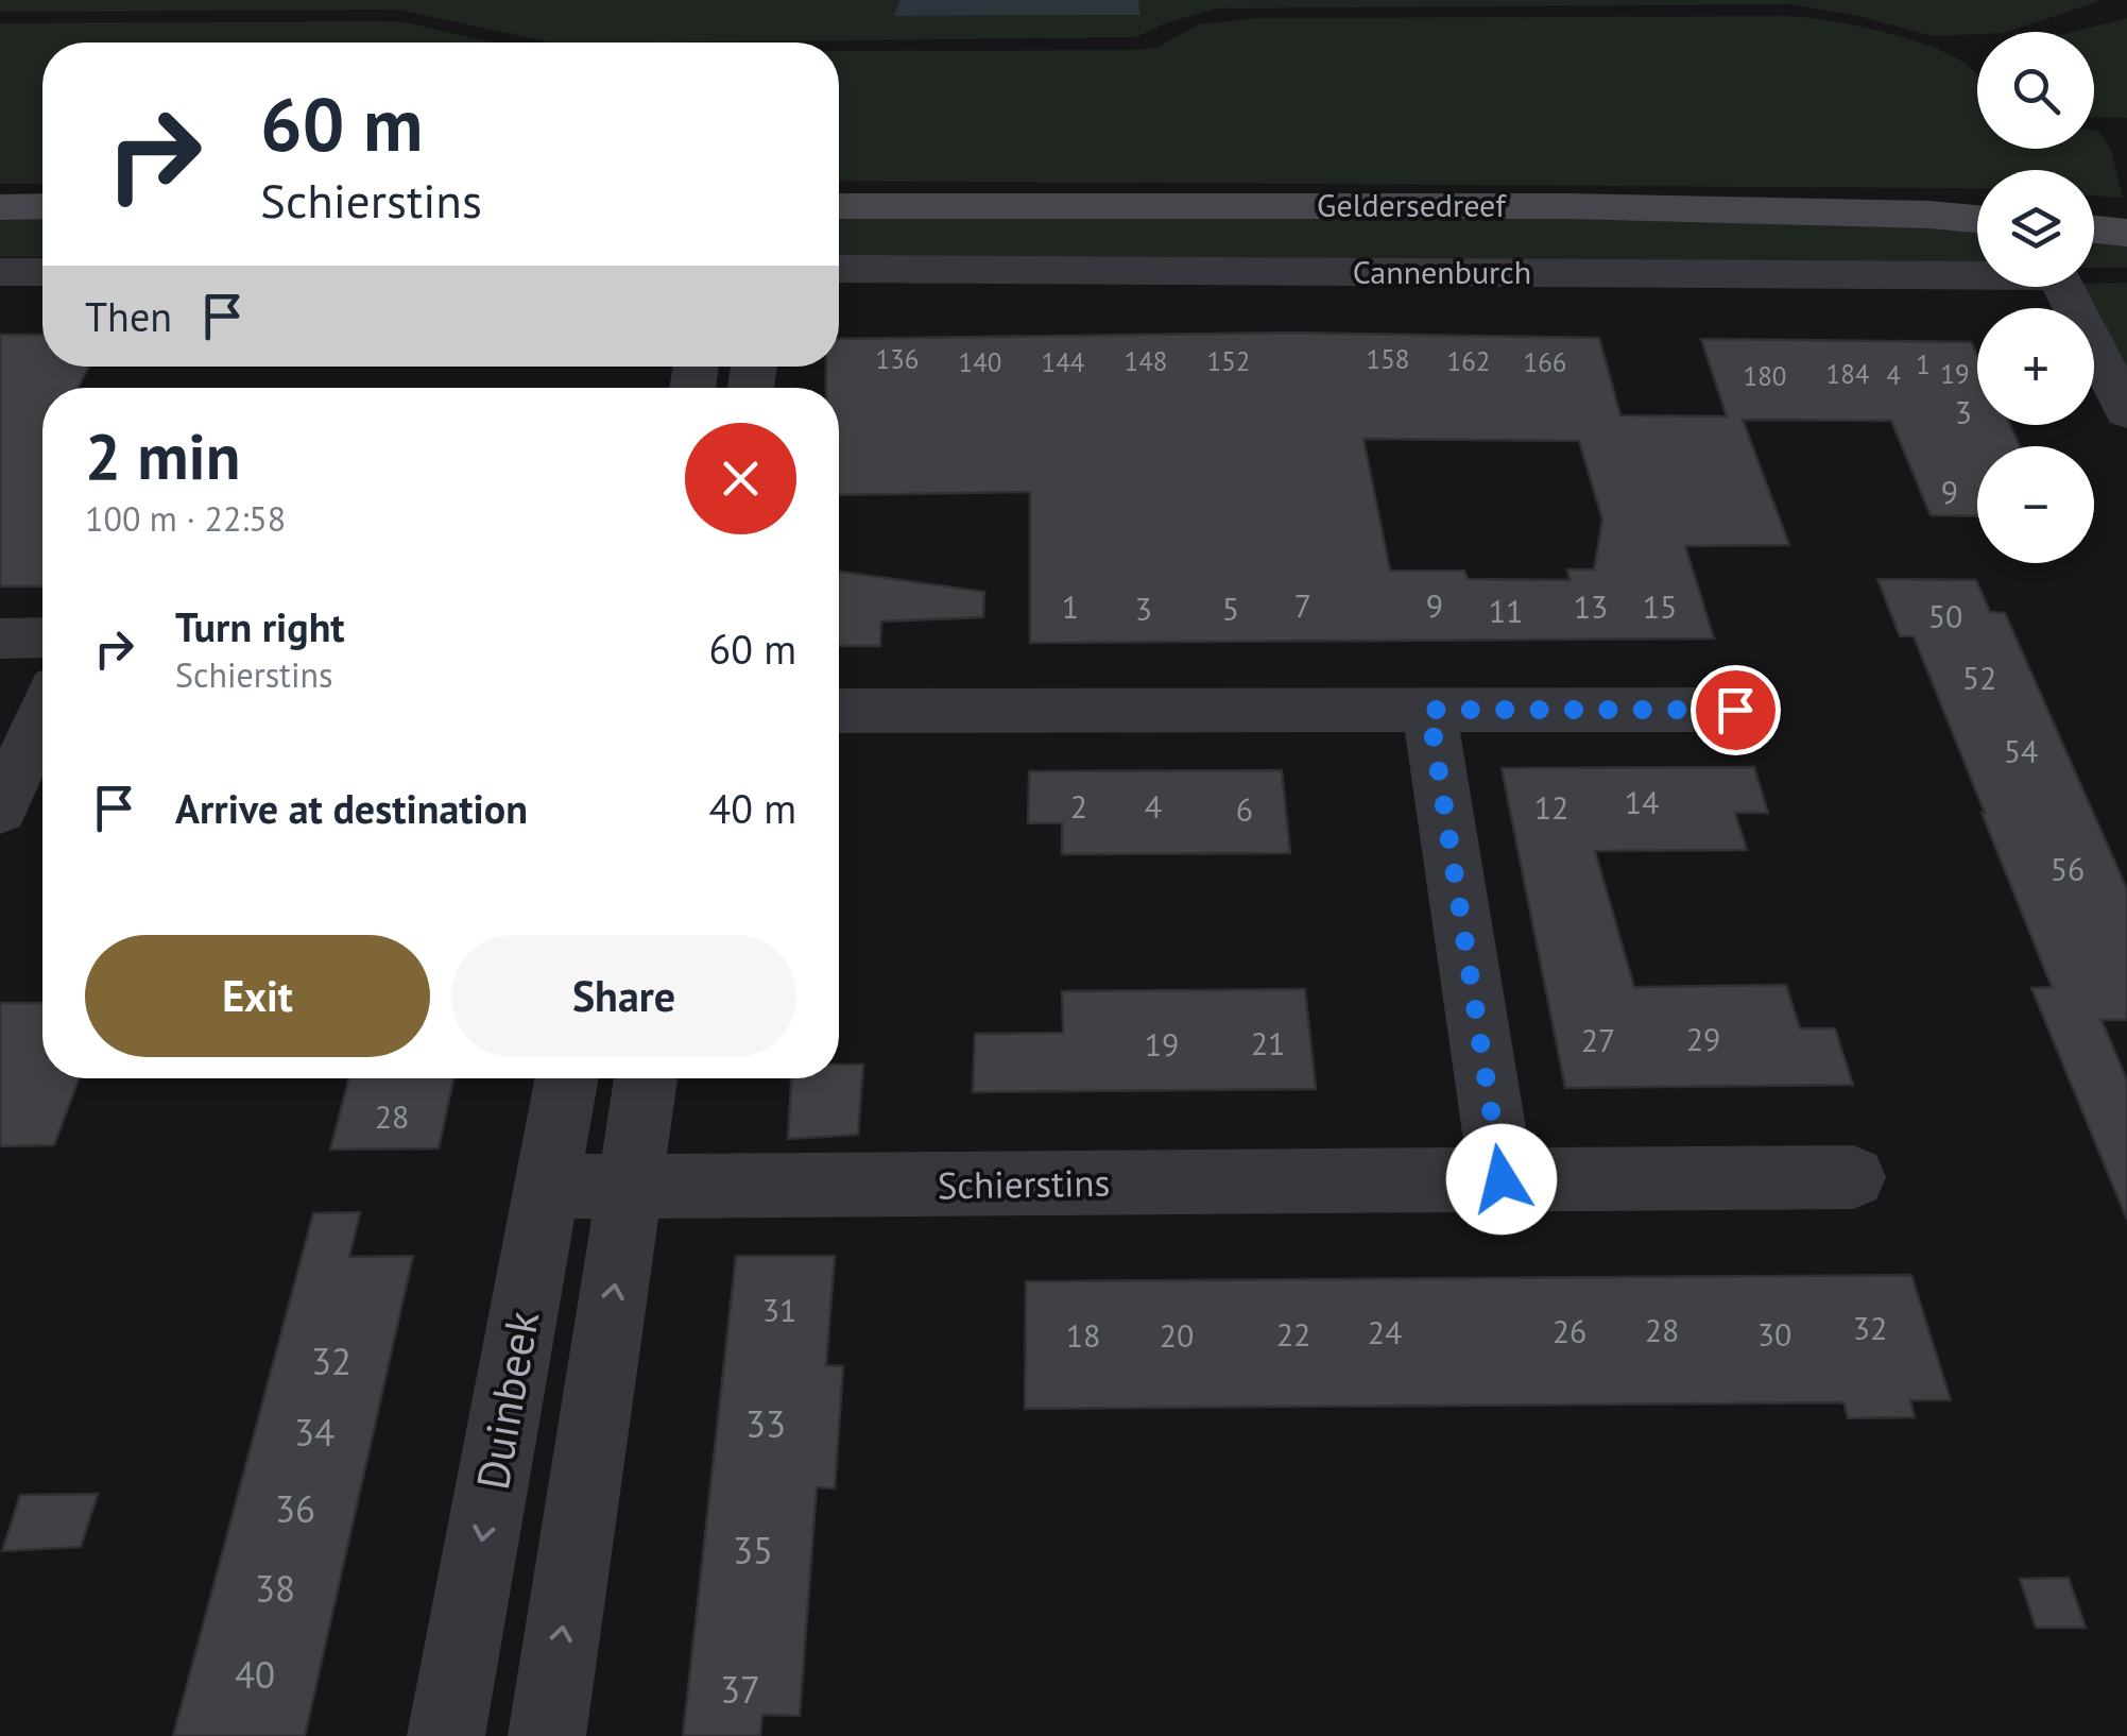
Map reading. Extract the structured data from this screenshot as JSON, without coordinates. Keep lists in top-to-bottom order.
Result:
{
  "streets": {
    "main road": ["Geldersedreef"],
    "street": ["Cannenburch", "Schierstins", "Duinbeek"]
  },
  "crossings": [
    ["Schierstins", "Duinbeek"]
  ],
  "house_numbers": [
    "136",
    "158",
    "148",
    "152",
    "162",
    "140",
    "144",
    "166",
    "1",
    "184",
    "19",
    "4",
    "180",
    "3",
    "9",
    "7",
    "9",
    "1",
    "13",
    "15",
    "3",
    "5",
    "11",
    "50",
    "52",
    "54",
    "14",
    "2",
    "4",
    "12",
    "6",
    "56",
    "29",
    "27",
    "21",
    "19",
    "28",
    "31",
    "32",
    "28",
    "26",
    "24",
    "22",
    "30",
    "18",
    "20",
    "32",
    "33",
    "34",
    "36",
    "35",
    "38",
    "40",
    "37"
  ],
  "page": {
    "map_buttons": ["+", "−"],
    "turn": ["60 m", "Schierstins"],
    "then": "Then",
    "heading": ["2 min", "100 m · 22:58"],
    "list": [
      {
        "name": "Turn right",
        "note": "Schierstins",
        "value": "60 m"
      },
      {
        "name": "Arrive at destination",
        "value": "40 m"
      }
    ],
    "buttons": ["Exit", "Share"]
  }
}
